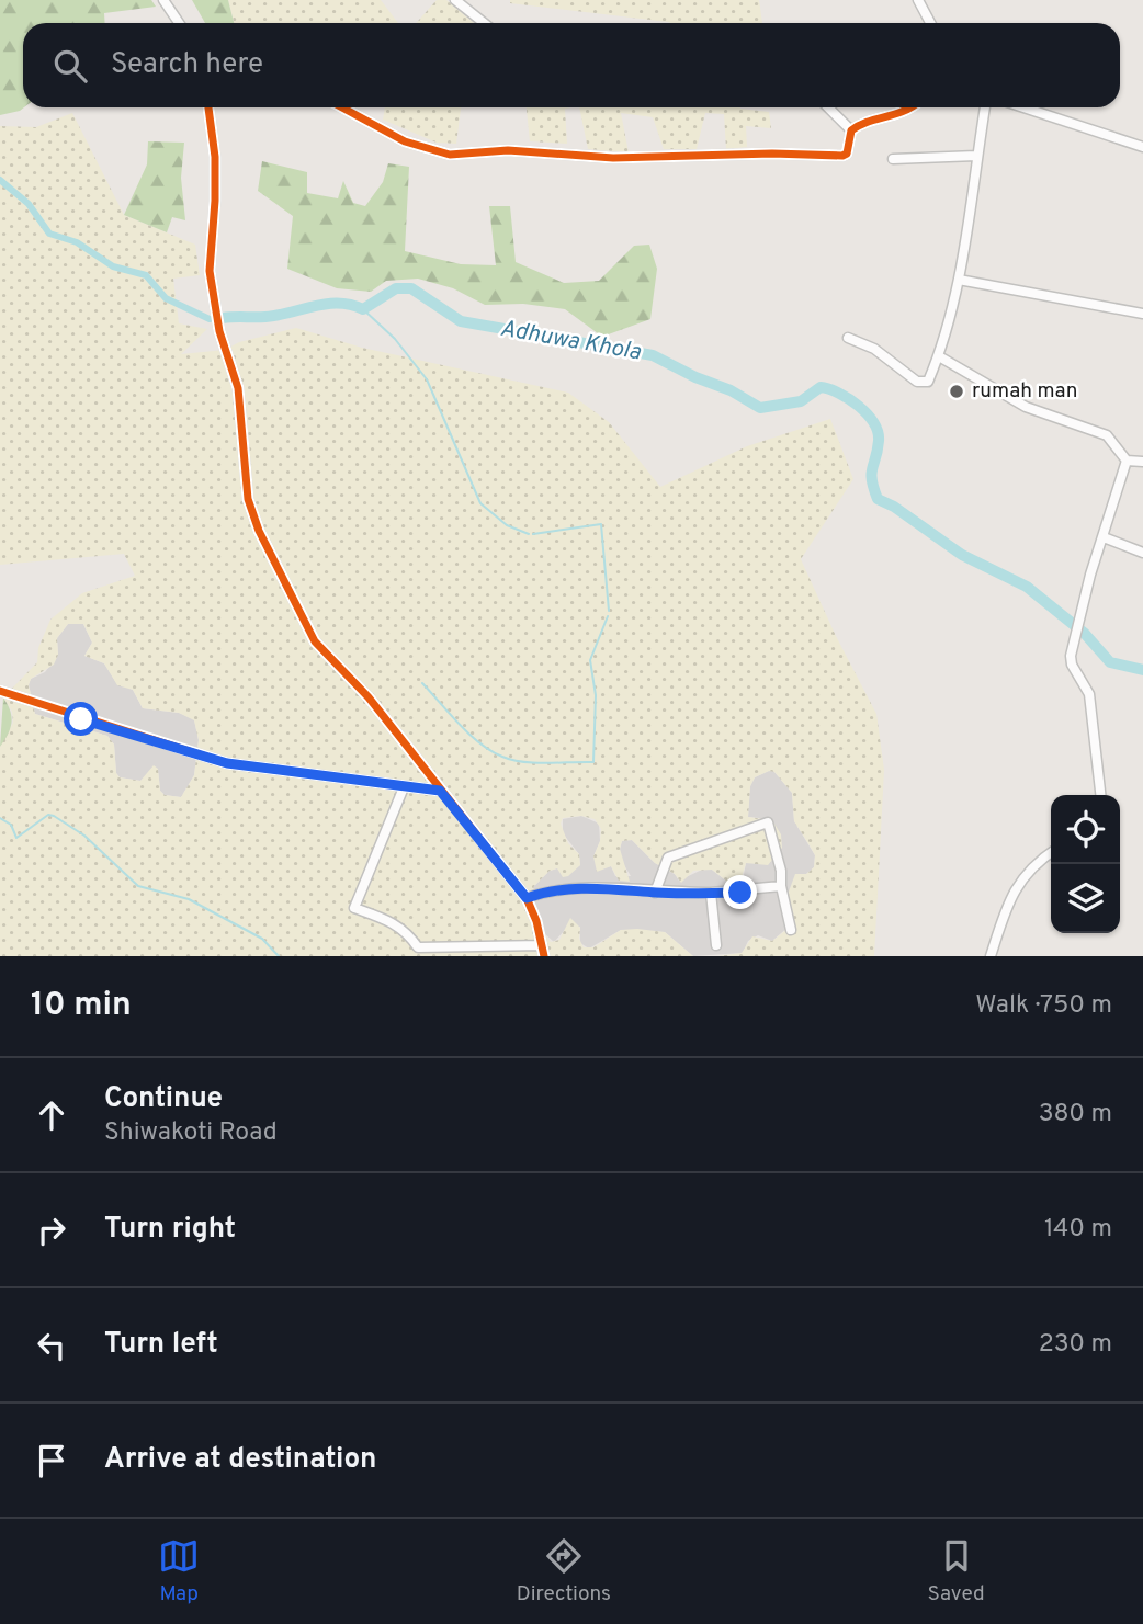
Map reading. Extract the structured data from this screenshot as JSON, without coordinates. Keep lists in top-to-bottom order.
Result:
{
  "water": ["Adhuwa Khola"],
  "places": ["rumah man"],
  "page": {
    "search": "Search here",
    "heading": ["10 min", "Walk · 750 m"],
    "list": [
      ["Continue", "Shiwakoti Road", "380 m"],
      ["Turn right", "140 m"],
      ["Turn left", "230 m"],
      "Arrive at destination"
    ],
    "nav": ["Map", "Directions", "Saved"]
  }
}
